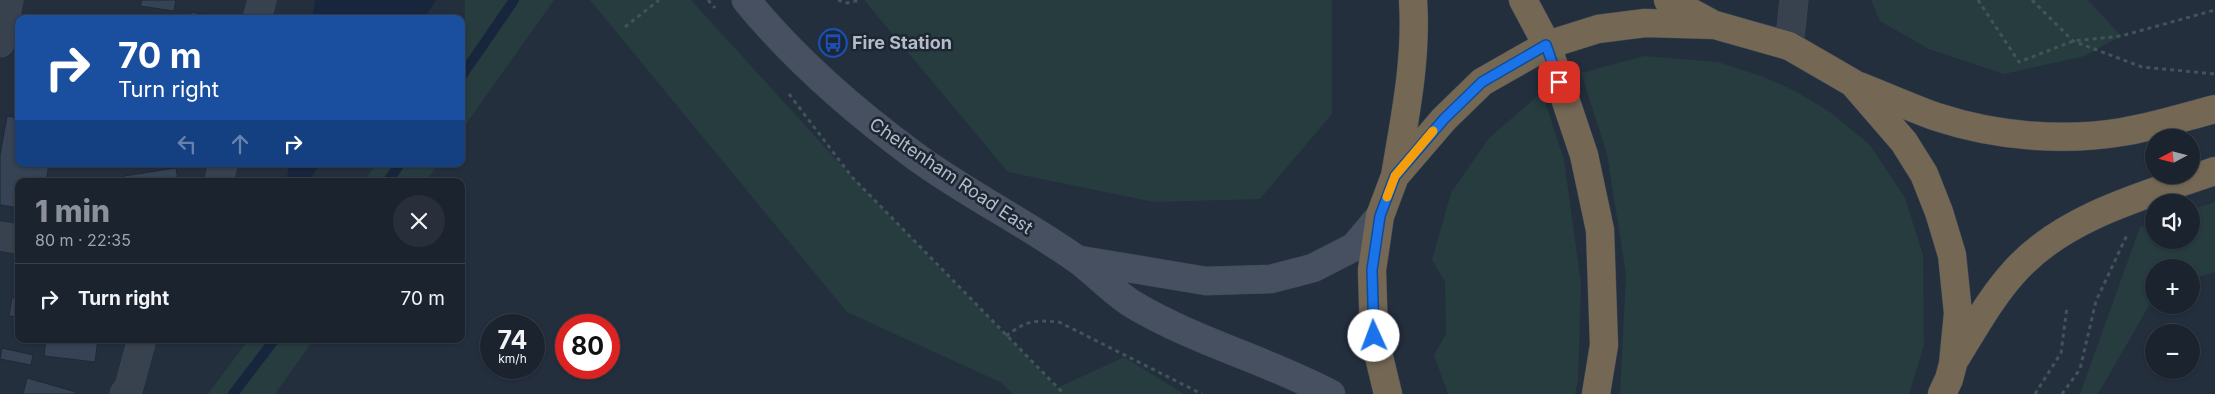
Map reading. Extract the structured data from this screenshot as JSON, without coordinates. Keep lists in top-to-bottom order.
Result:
{
  "streets": {
    "main road": ["Cheltenham Road East"]
  },
  "places": {
    "bus stop": ["Fire Station"]
  },
  "north": "left",
  "page": {
    "turn": ["70 m", "Turn right"],
    "map_buttons": ["+", "−"],
    "heading": ["1 min", "80 m · 22:35"],
    "list": [
      {
        "name": "Turn right",
        "value": "70 m"
      }
    ],
    "speed": "74 km/h",
    "limit": "80"
  }
}
